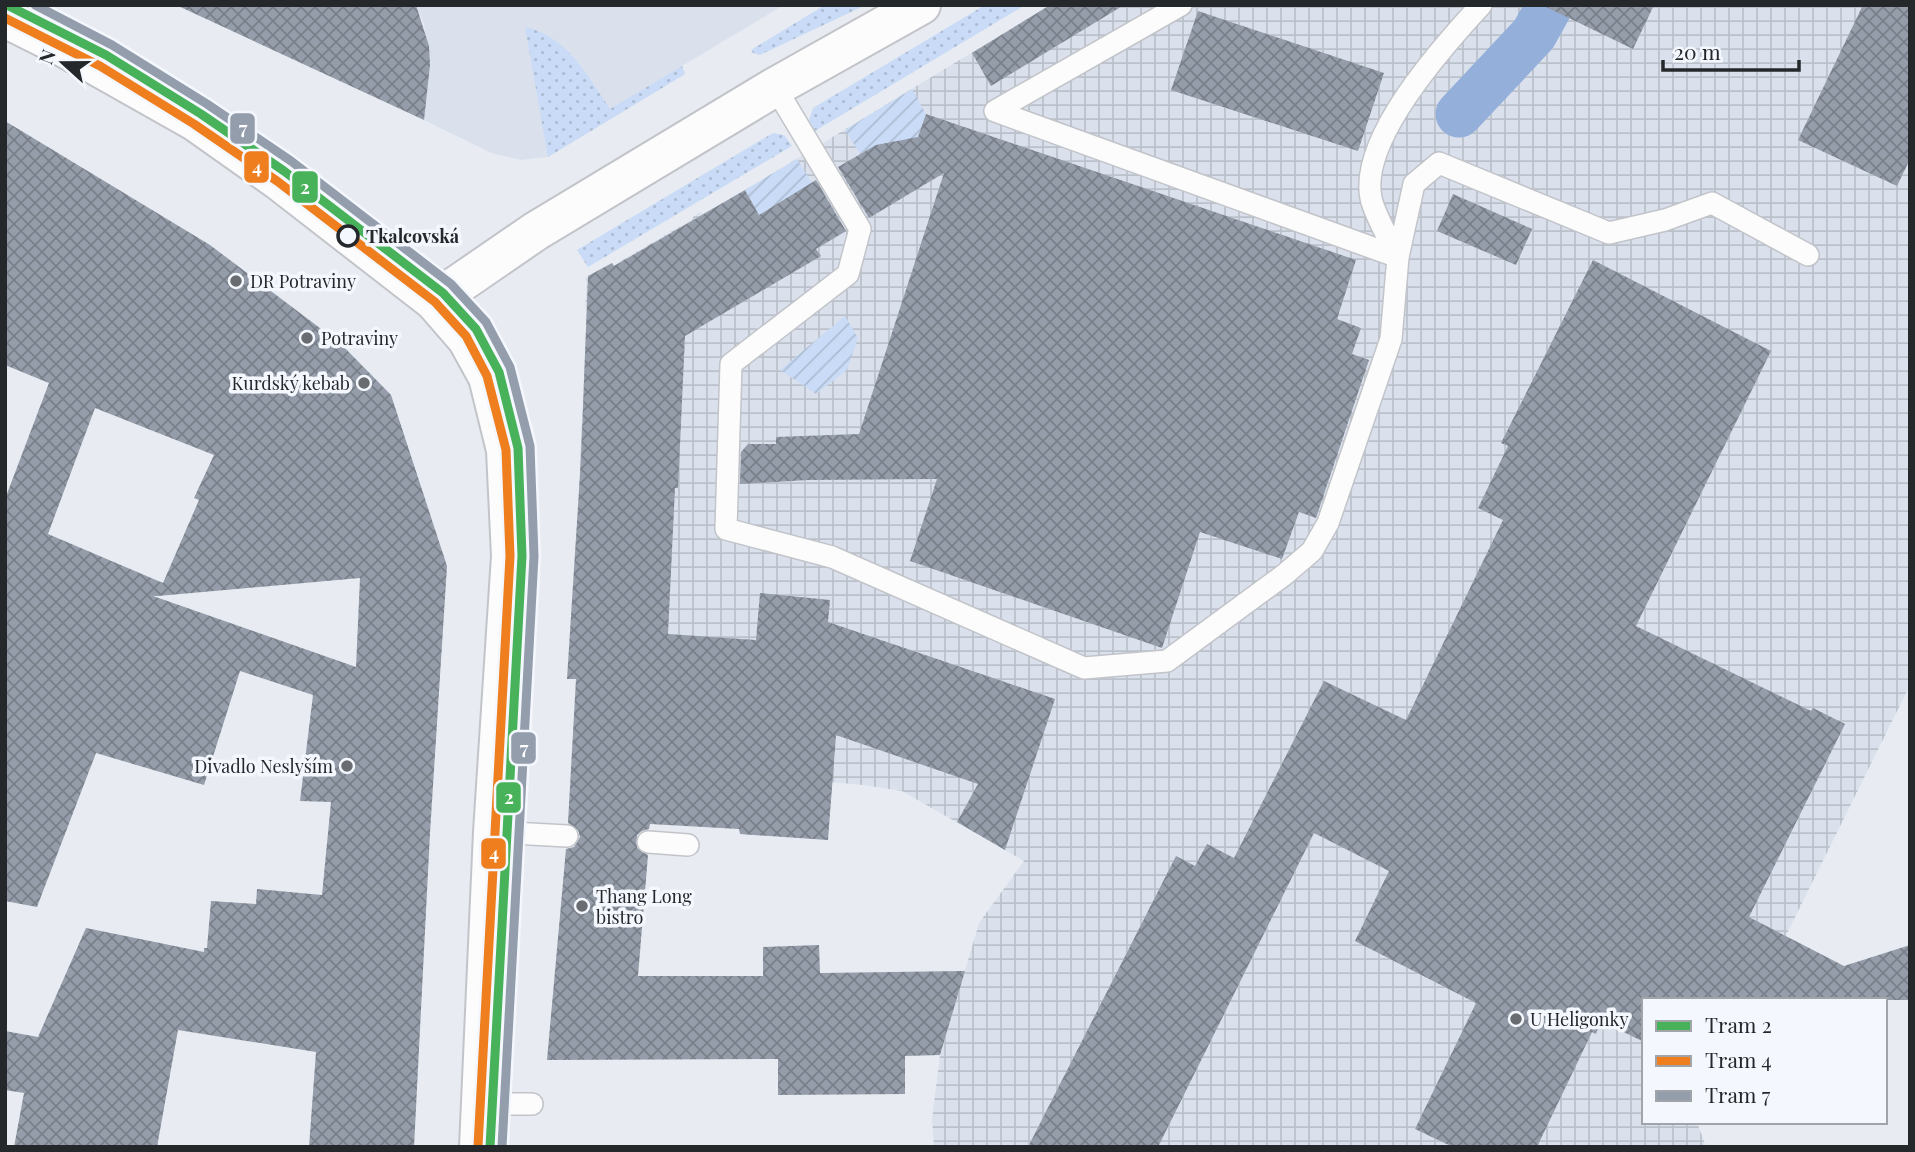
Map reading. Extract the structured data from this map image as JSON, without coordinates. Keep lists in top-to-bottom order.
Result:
{
  "places": [
    "Tkalcovská",
    "DR Potraviny",
    "Potraviny",
    "Kurdský kebab",
    "Divadlo Neslyším",
    "Thang Long bistro",
    "U Heligonky"
  ],
  "lines": ["tram line 2", "tram line 7", "tram line 4"],
  "legend": ["Tram 2", "Tram 4", "Tram 7"],
  "scale_bar": "20 m",
  "north": "left"
}
